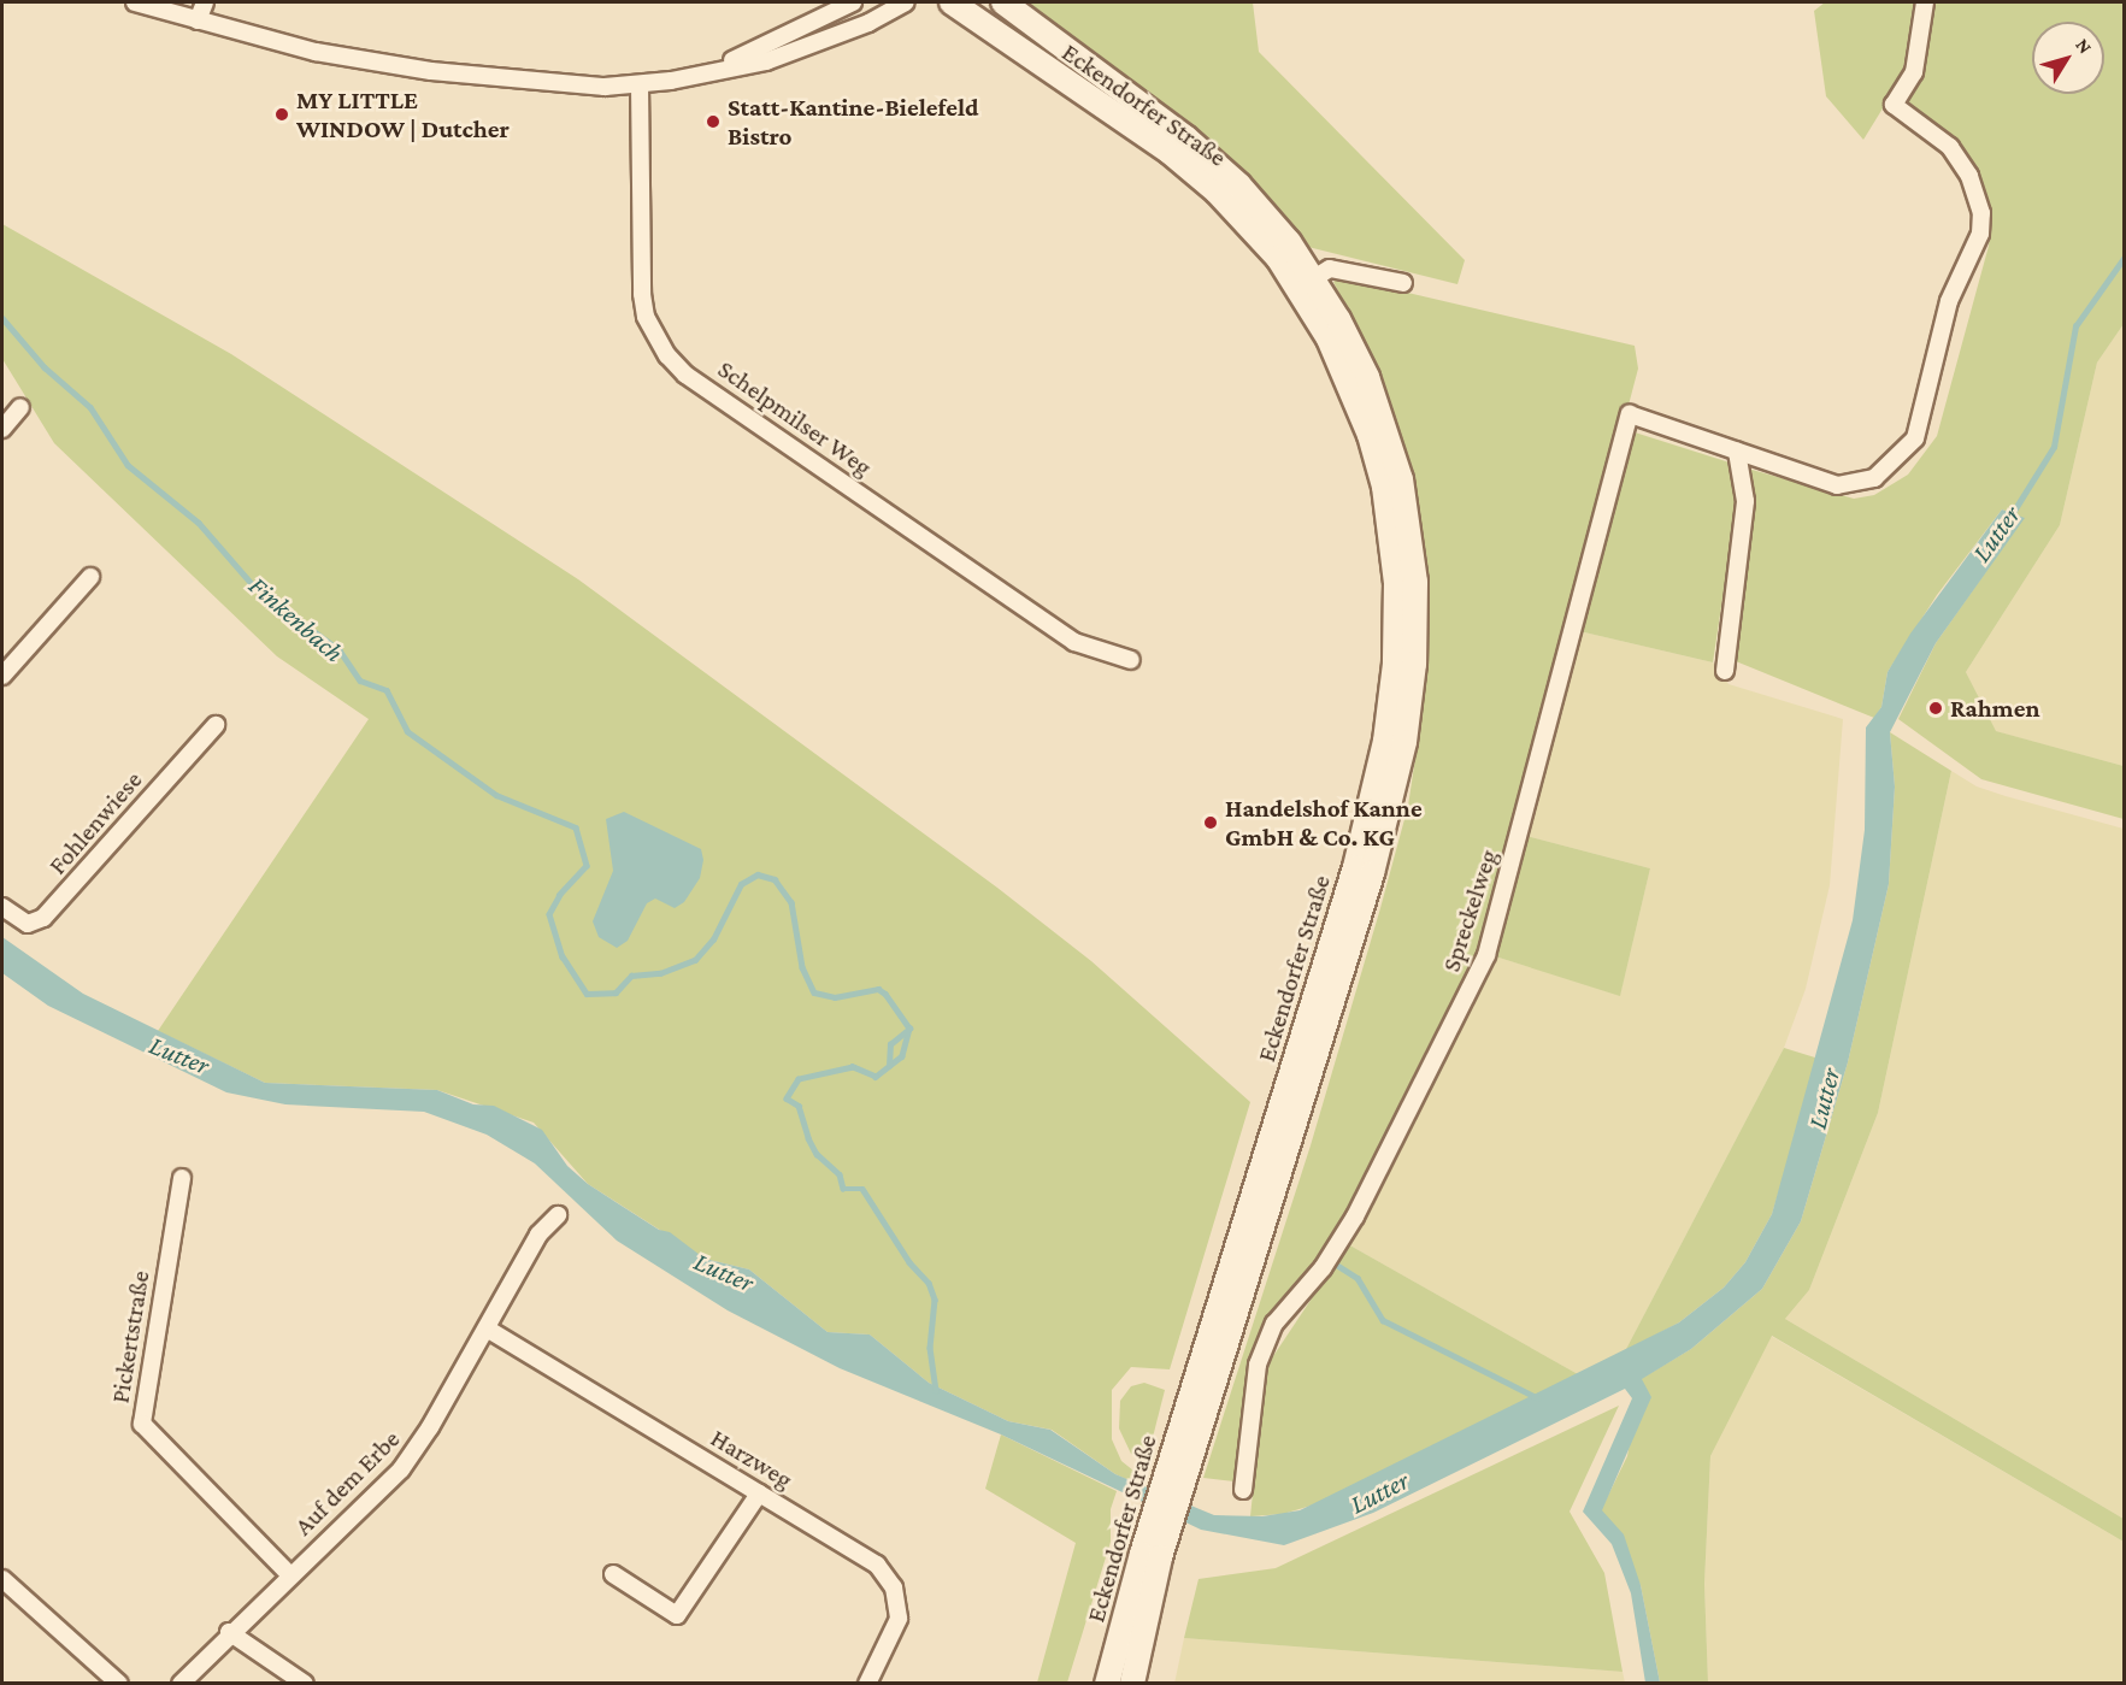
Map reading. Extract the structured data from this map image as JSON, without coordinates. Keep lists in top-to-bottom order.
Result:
{
  "streets": {
    "main road": ["Eckendorfer Straße"],
    "street": [
      "Schelpmilser Weg",
      "Fohlenwiese",
      "Spreckelweg",
      "Pickertstraße",
      "Harzweg",
      "Auf dem Erbe"
    ]
  },
  "crossings": [
    ["Pickertstraße", "Auf dem Erbe"],
    ["Harzweg", "Auf dem Erbe"]
  ],
  "water": ["Lutter", "Finkenbach"],
  "places": [
    "MY LITTLE WINDOW | Dutcher",
    "Statt-Kantine-Bielefeld Bistro",
    "Rahmen",
    "Handelshof Kanne GmbH & Co. KG"
  ],
  "north": "top right"
}
